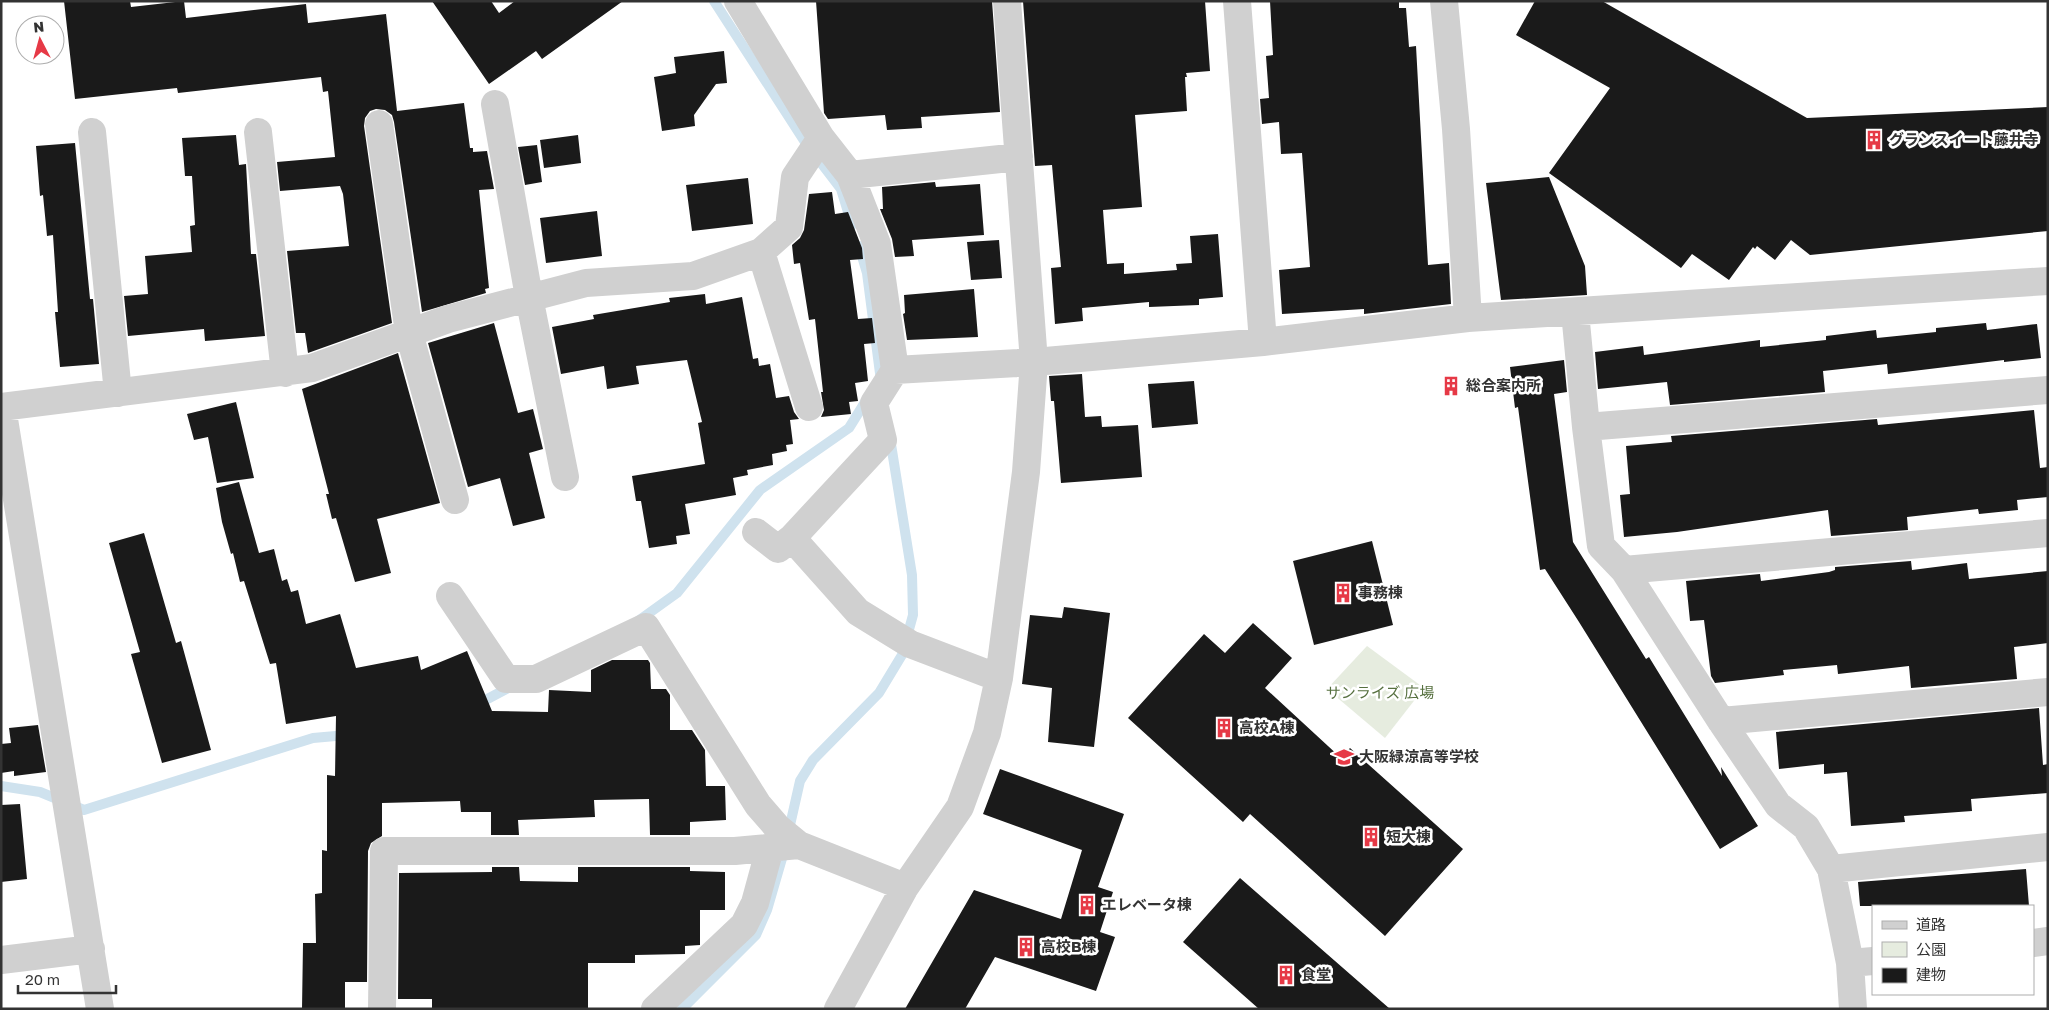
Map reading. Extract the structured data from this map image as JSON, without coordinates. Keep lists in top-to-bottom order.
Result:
{
  "parks": ["サンライズ 広場"],
  "places": {
    "building": [
      "グランスイート藤井寺",
      "総合案内所",
      "事務棟",
      "高校A棟",
      "短大棟",
      "エレベータ棟",
      "高校B棟",
      "食堂"
    ],
    "school or university": ["大阪緑涼高等学校"]
  },
  "legend": ["道路", "公園", "建物"],
  "scale_bar": "20 m",
  "north": "top"
}
